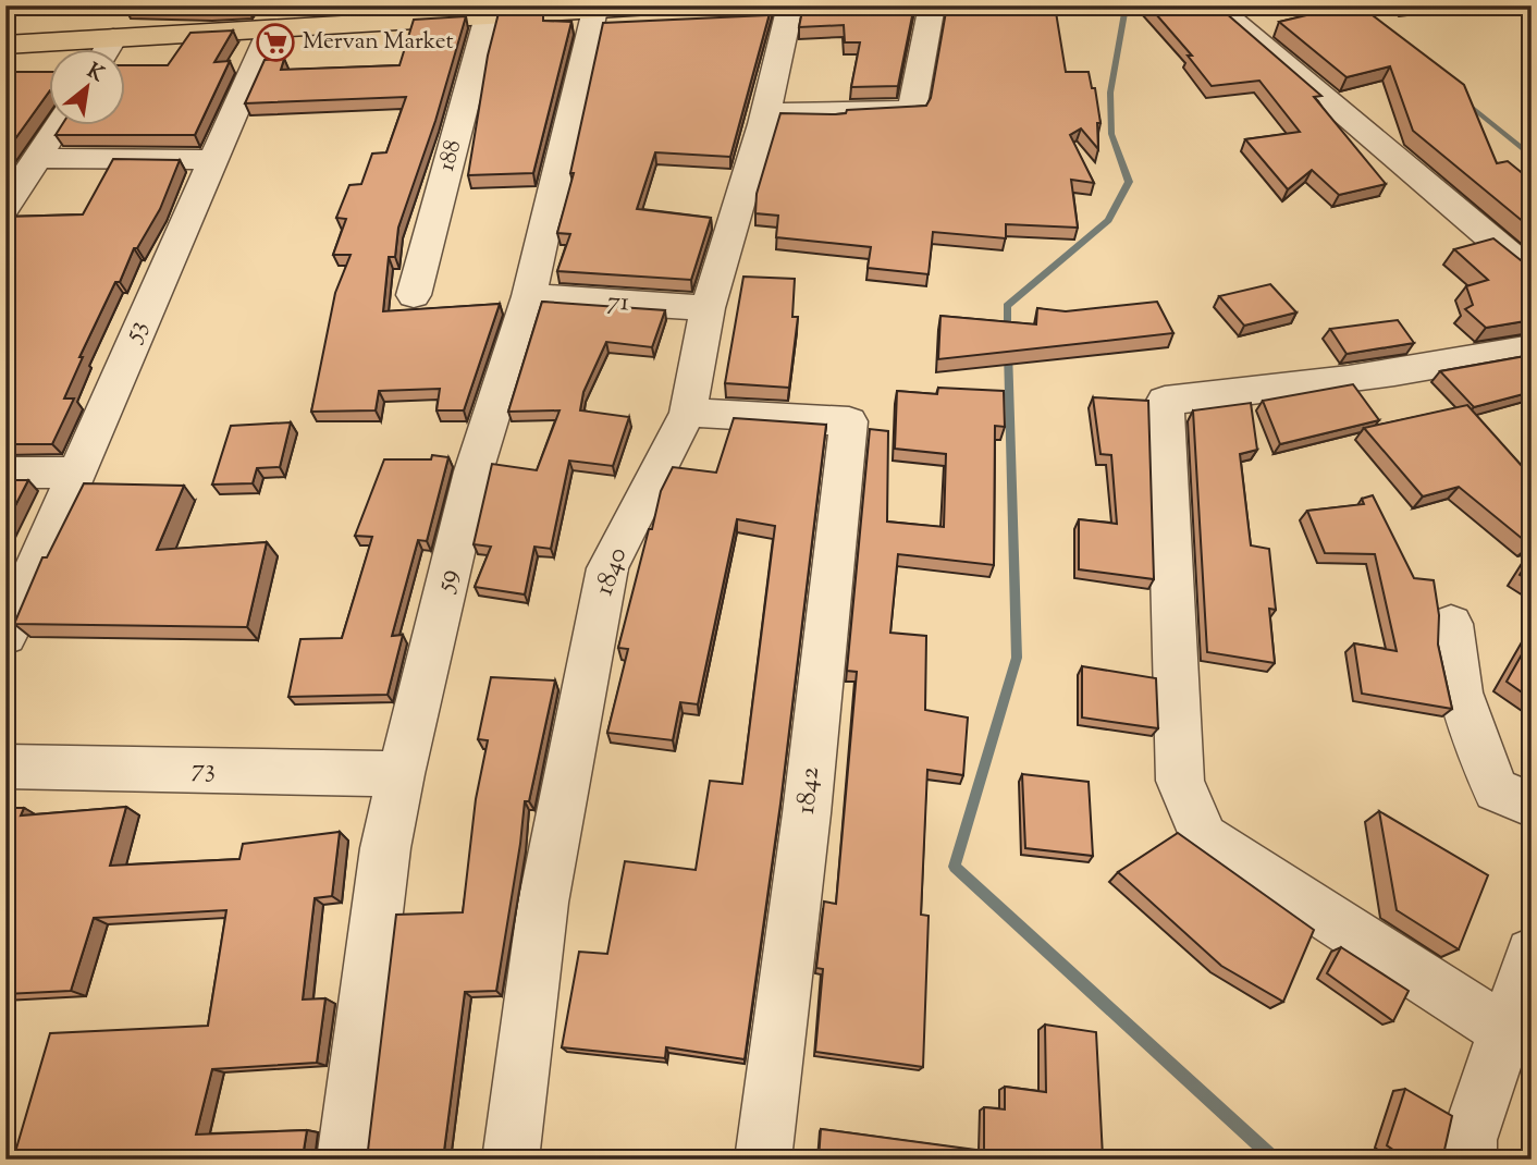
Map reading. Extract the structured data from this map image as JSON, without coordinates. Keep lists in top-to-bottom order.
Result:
{
  "streets": {
    "street": [
      "188",
      "71",
      "53",
      "1840",
      "59",
      "73",
      "1842"
    ]
  },
  "crossings": [
    ["71", "1840"],
    ["71", "59"],
    ["1840", "1842"],
    ["59", "73"]
  ],
  "places": {
    "supermarket": ["Mervan Market"]
  },
  "north": "top right"
}
